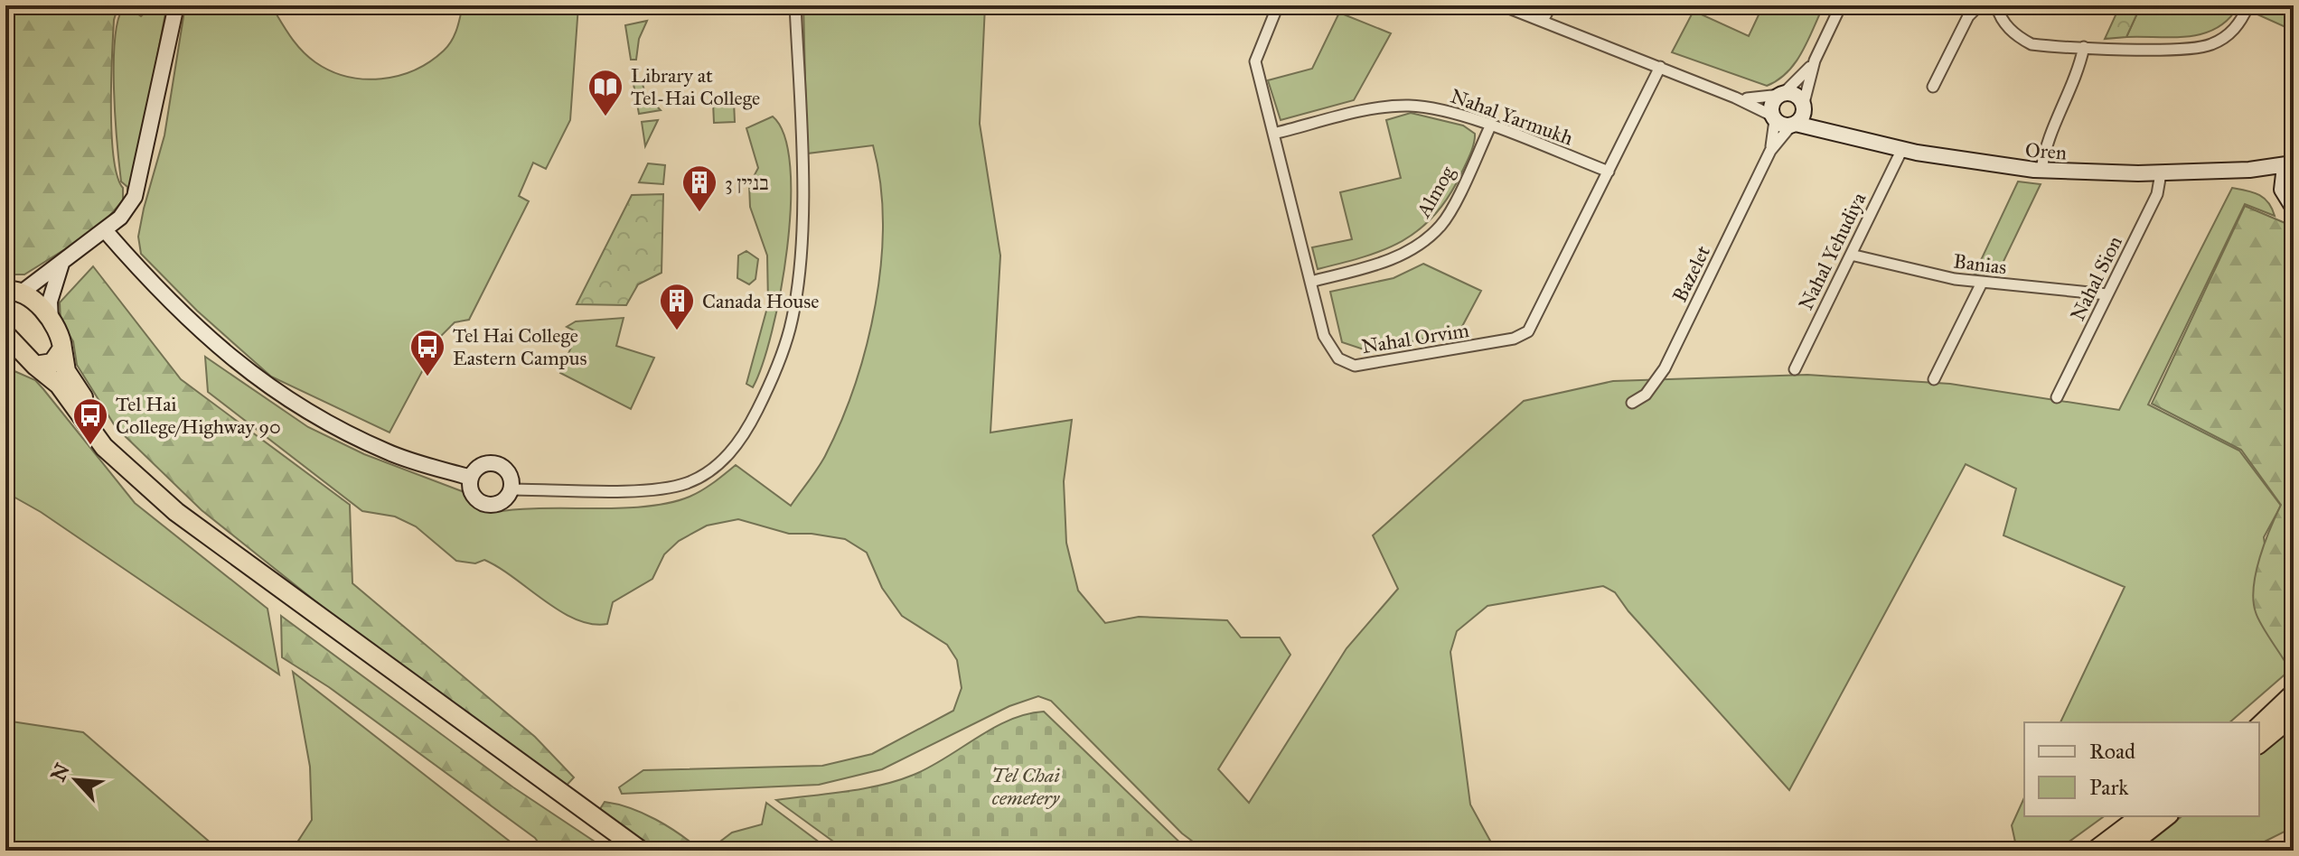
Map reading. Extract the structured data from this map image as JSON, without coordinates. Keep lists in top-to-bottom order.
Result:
{
  "streets": {
    "street": [
      "Nahal Yarmukh",
      "Oren",
      "Almog",
      "Nahal Yehudiya",
      "Banias",
      "Bazelet",
      "Nahal Sion",
      "Nahal Orvim"
    ]
  },
  "crossings": [
    ["Nahal Yarmukh", "Almog"],
    ["Nahal Yarmukh", "Nahal Orvim"],
    ["Oren", "Nahal Yehudiya"],
    ["Oren", "Bazelet"],
    ["Oren", "Nahal Sion"],
    ["Almog", "Nahal Orvim"],
    ["Nahal Yehudiya", "Banias"],
    ["Banias", "Nahal Sion"]
  ],
  "parks": ["Tel Chai cemetery"],
  "places": {
    "library": ["Library at Tel-Hai College"],
    "building": ["בניין 3", "Canada House"],
    "bus stop": ["Tel Hai College Eastern Campus", "Tel Hai College/Highway 90"]
  },
  "legend": ["Road", "Park"],
  "north": "top left"
}
